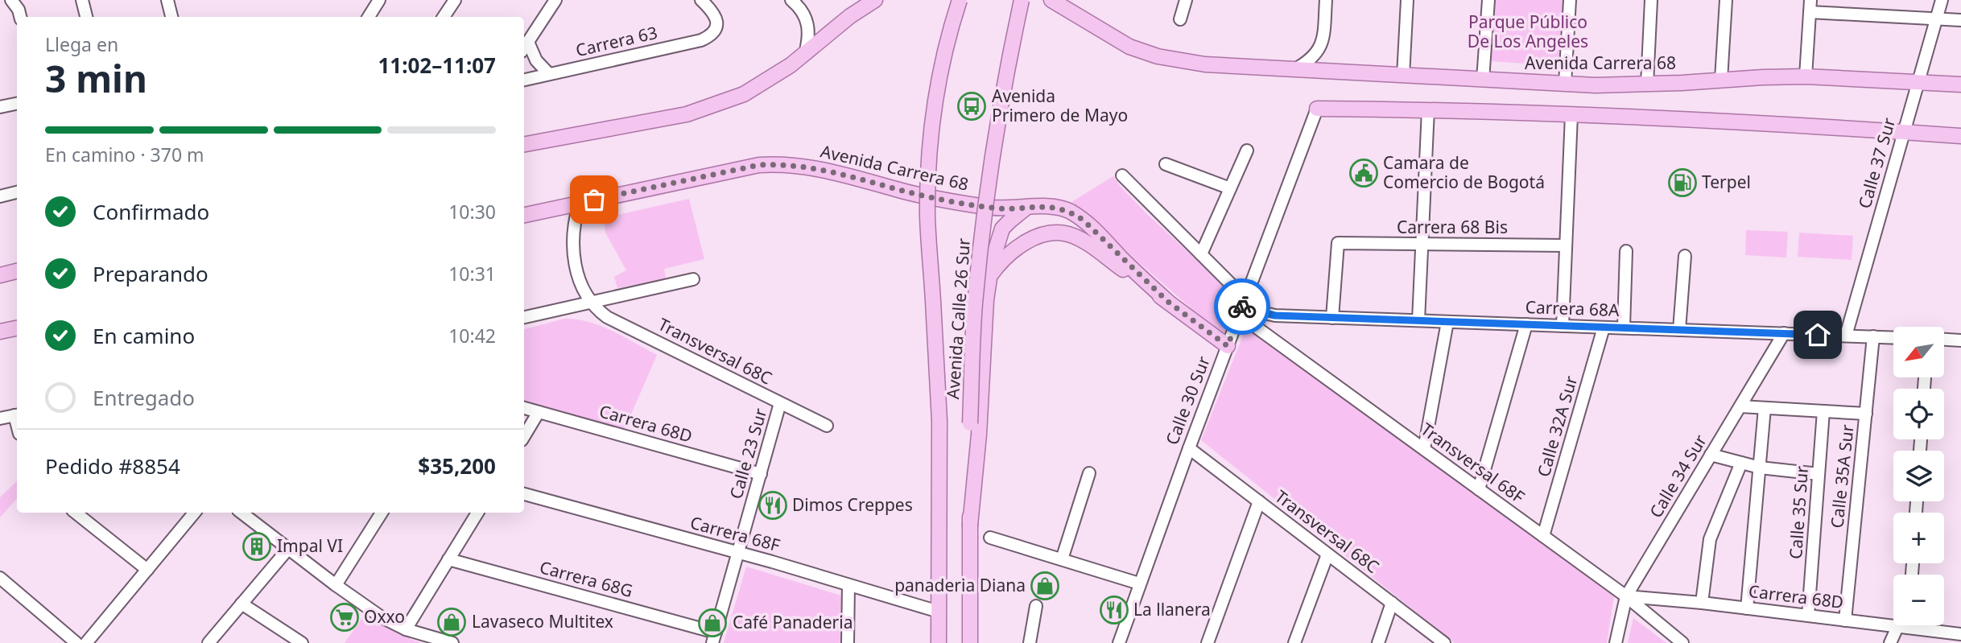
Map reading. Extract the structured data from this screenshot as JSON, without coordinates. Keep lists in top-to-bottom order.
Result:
{
  "streets": {
    "main road": ["Avenida Carrera 68", "Avenida Calle 26 Sur"],
    "street": [
      "Carrera 63",
      "Calle 37 Sur",
      "Carrera 68 Bis",
      "Carrera 68A",
      "Transversal 68C",
      "Calle 30 Sur",
      "Carrera 68D",
      "Calle 32A Sur",
      "Calle 23 Sur",
      "Transversal 68F",
      "Calle 34 Sur",
      "Calle 35A Sur",
      "Calle 35 Sur",
      "Carrera 68F",
      "Carrera 68G"
    ]
  },
  "crossings": [
    ["Avenida Carrera 68", "Calle 37 Sur"],
    ["Calle 37 Sur", "Carrera 68A"],
    ["Carrera 68 Bis", "Carrera 68A"],
    ["Carrera 68A", "Calle 30 Sur"],
    ["Carrera 68A", "Calle 32A Sur"],
    ["Carrera 68A", "Calle 34 Sur"],
    ["Carrera 68A", "Calle 35A Sur"],
    ["Avenida Calle 26 Sur", "Carrera 68F"],
    ["Transversal 68C", "Calle 30 Sur"],
    ["Transversal 68C", "Calle 23 Sur"],
    ["Calle 30 Sur", "Transversal 68F"],
    ["Carrera 68D", "Calle 23 Sur"],
    ["Carrera 68D", "Transversal 68F"],
    ["Carrera 68D", "Calle 34 Sur"],
    ["Carrera 68D", "Calle 35A Sur"],
    ["Carrera 68D", "Calle 35 Sur"],
    ["Calle 32A Sur", "Transversal 68F"],
    ["Calle 23 Sur", "Carrera 68F"],
    ["Calle 23 Sur", "Carrera 68G"],
    ["Transversal 68F", "Calle 34 Sur"]
  ],
  "parks": ["Parque Público De Los Angeles"],
  "places": {
    "bus stop": ["Avenida Primero de Mayo"],
    "public building": ["Camara de Comercio de Bogotá"],
    "fuel station": ["Terpel"],
    "restaurant": ["Dimos Creppes", "La llanera"],
    "building": ["Impal VI"],
    "shop": ["panaderia Diana", "Lavaseco Multitex", "Café Panaderia"],
    "supermarket": ["Oxxo"]
  },
  "north": "bottom left",
  "page": {
    "heading": ["3 min", "Llega en", "11:02–11:07"],
    "panel": ["Pedido #8854", "$35,200"],
    "bar": "En camino · 370 m",
    "list": [
      ["Confirmado", "10:30"],
      ["Preparando", "10:31"],
      ["En camino", "10:42"],
      "Entregado"
    ],
    "map_buttons": ["+", "−"]
  }
}
